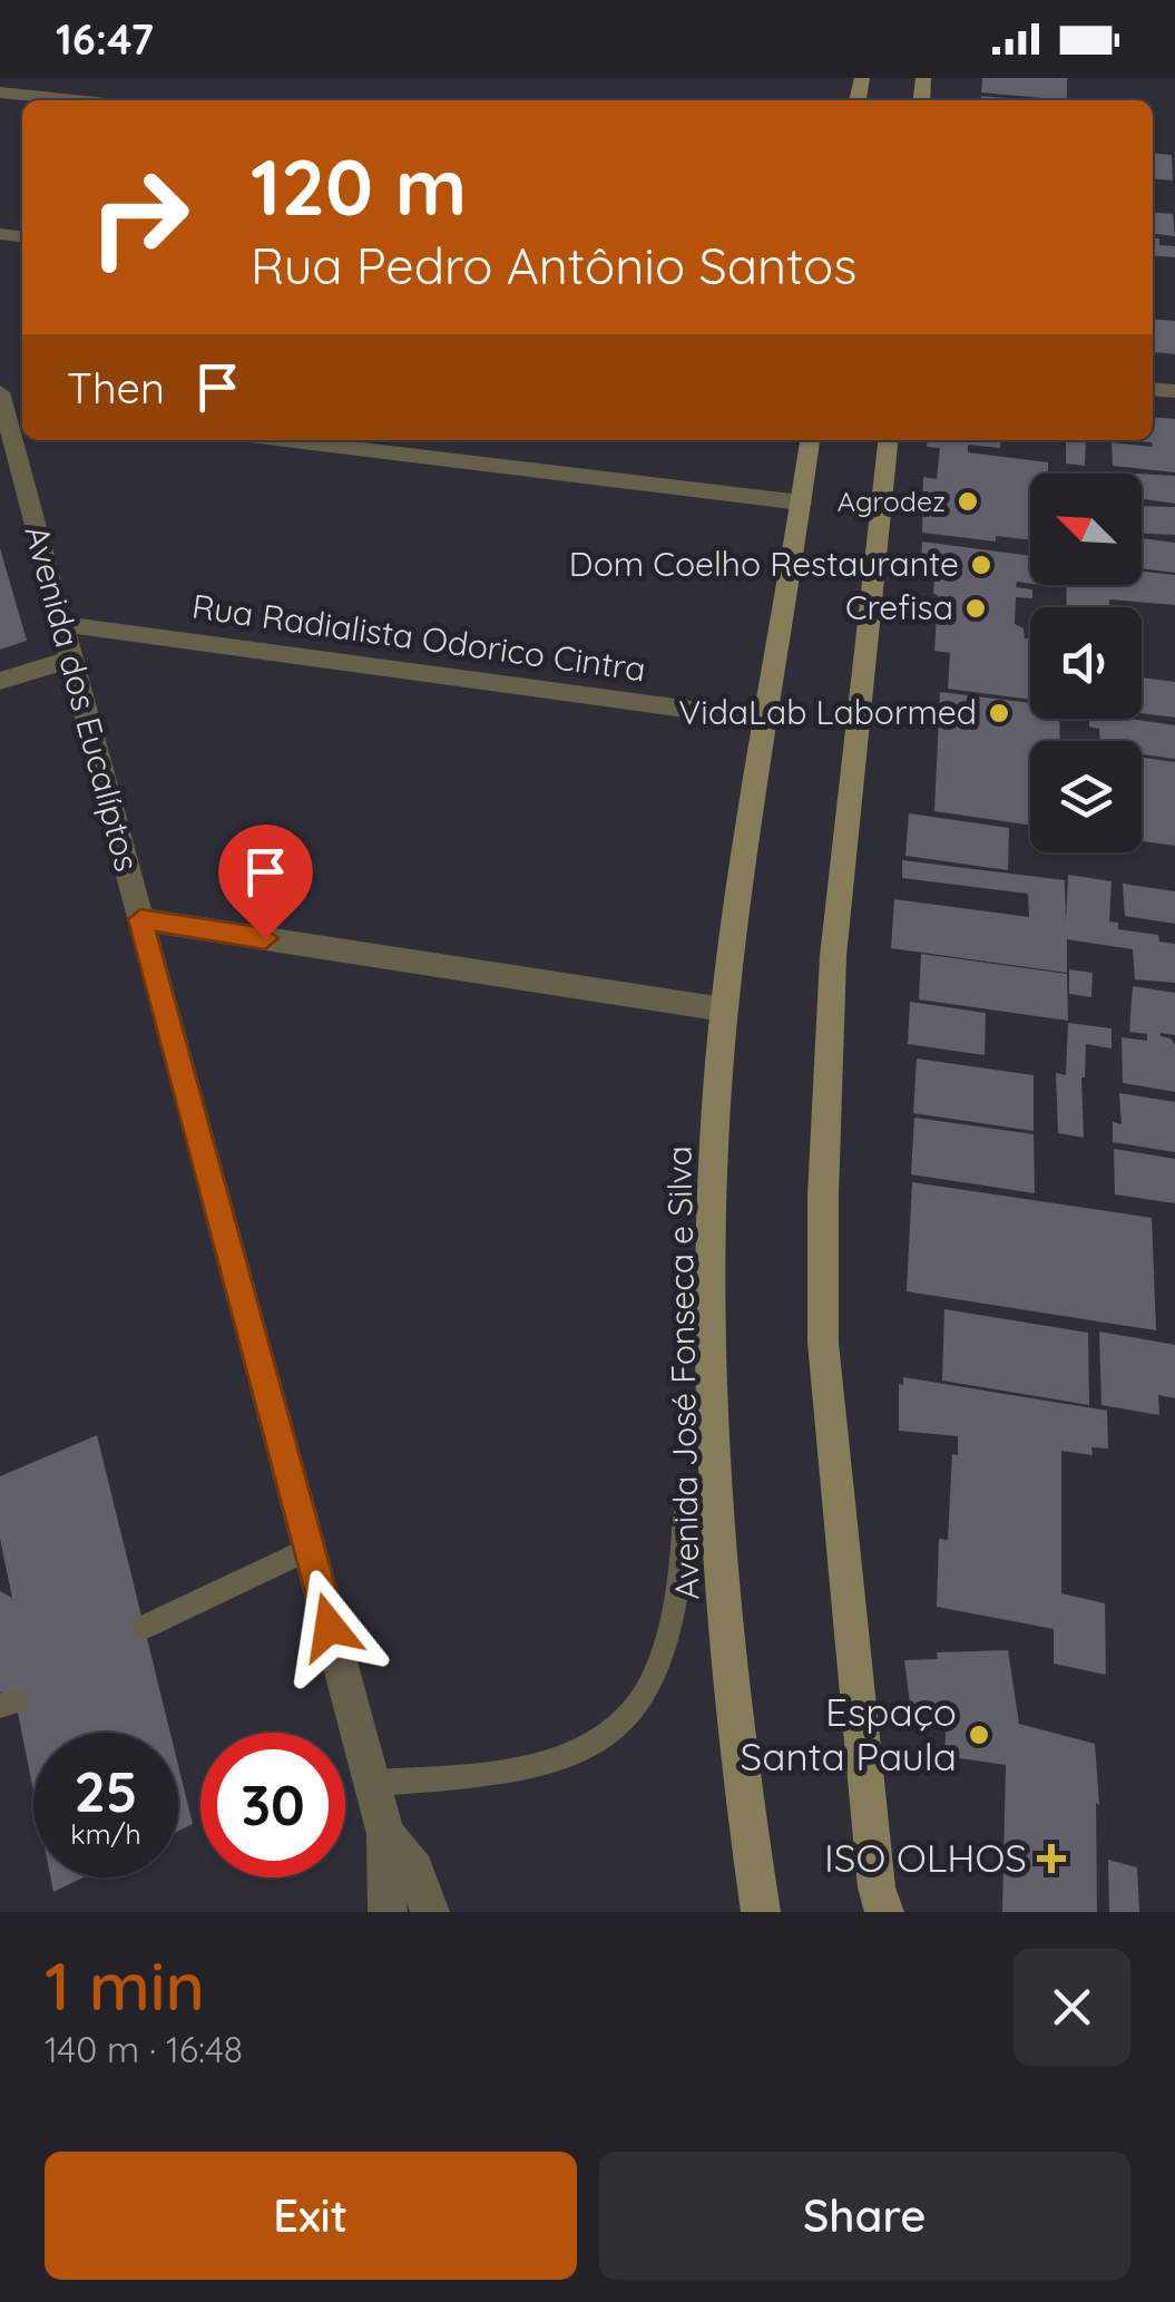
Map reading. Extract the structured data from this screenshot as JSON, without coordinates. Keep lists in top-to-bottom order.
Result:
{
  "streets": {
    "main road": ["Avenida José Fonseca e Silva"],
    "street": ["Rua Radialista Odorico Cintra", "Avenida dos Eucalíptos"]
  },
  "crossings": [
    ["Rua Radialista Odorico Cintra", "Avenida dos Eucalíptos"],
    ["Rua Radialista Odorico Cintra", "Avenida José Fonseca e Silva"]
  ],
  "places": {
    "other": [
      "Agrodez",
      "Dom Coelho Restaurante",
      "Crefisa",
      "VidaLab Labormed",
      "Espaço Santa Paula"
    ],
    "health": ["ISO OLHOS"]
  },
  "north": "top left",
  "page": {
    "status": "16:47",
    "turn": ["120 m", "Rua Pedro Antônio Santos"],
    "then": "Then",
    "speed": "25 km/h",
    "limit": "30",
    "heading": ["1 min", "140 m · 16:48"],
    "buttons": ["Exit", "Share"]
  }
}
